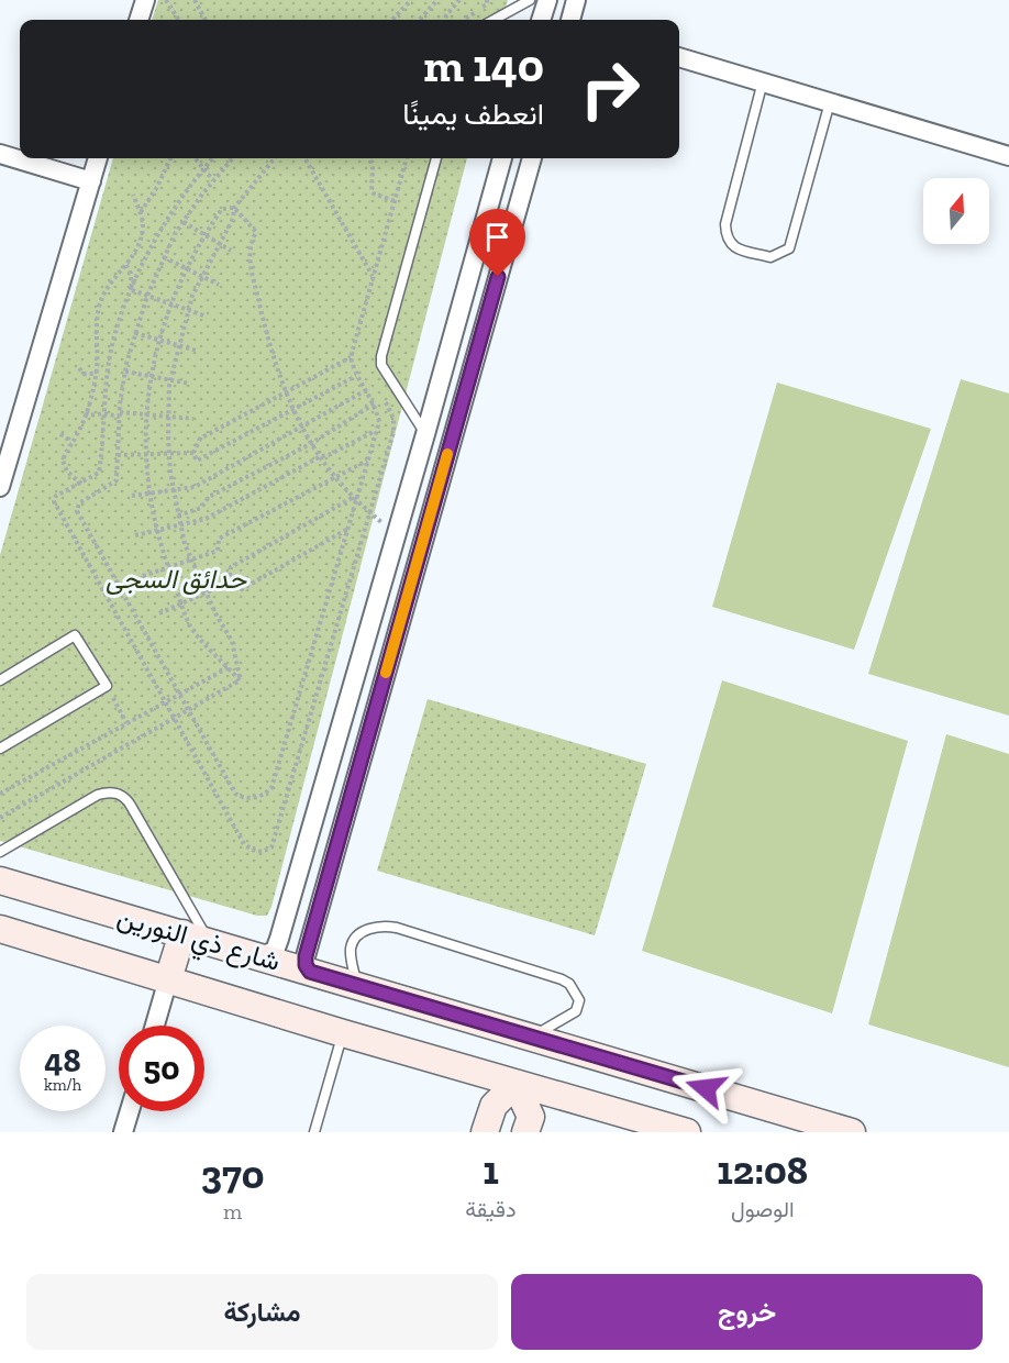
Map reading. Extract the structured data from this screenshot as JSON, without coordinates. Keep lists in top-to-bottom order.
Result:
{
  "streets": {
    "main road": ["شارع ذي النورين"]
  },
  "parks": ["حدائق السجى"],
  "north": "top",
  "page": {
    "turn": ["140 m", "انعطف يمينًا"],
    "speed": "48 km/h",
    "limit": "50",
    "eta": [
      "12:08",
      "الوصول",
      "1",
      "دقيقة",
      "370",
      "m"
    ],
    "buttons": ["خروج", "مشاركة"]
  }
}
